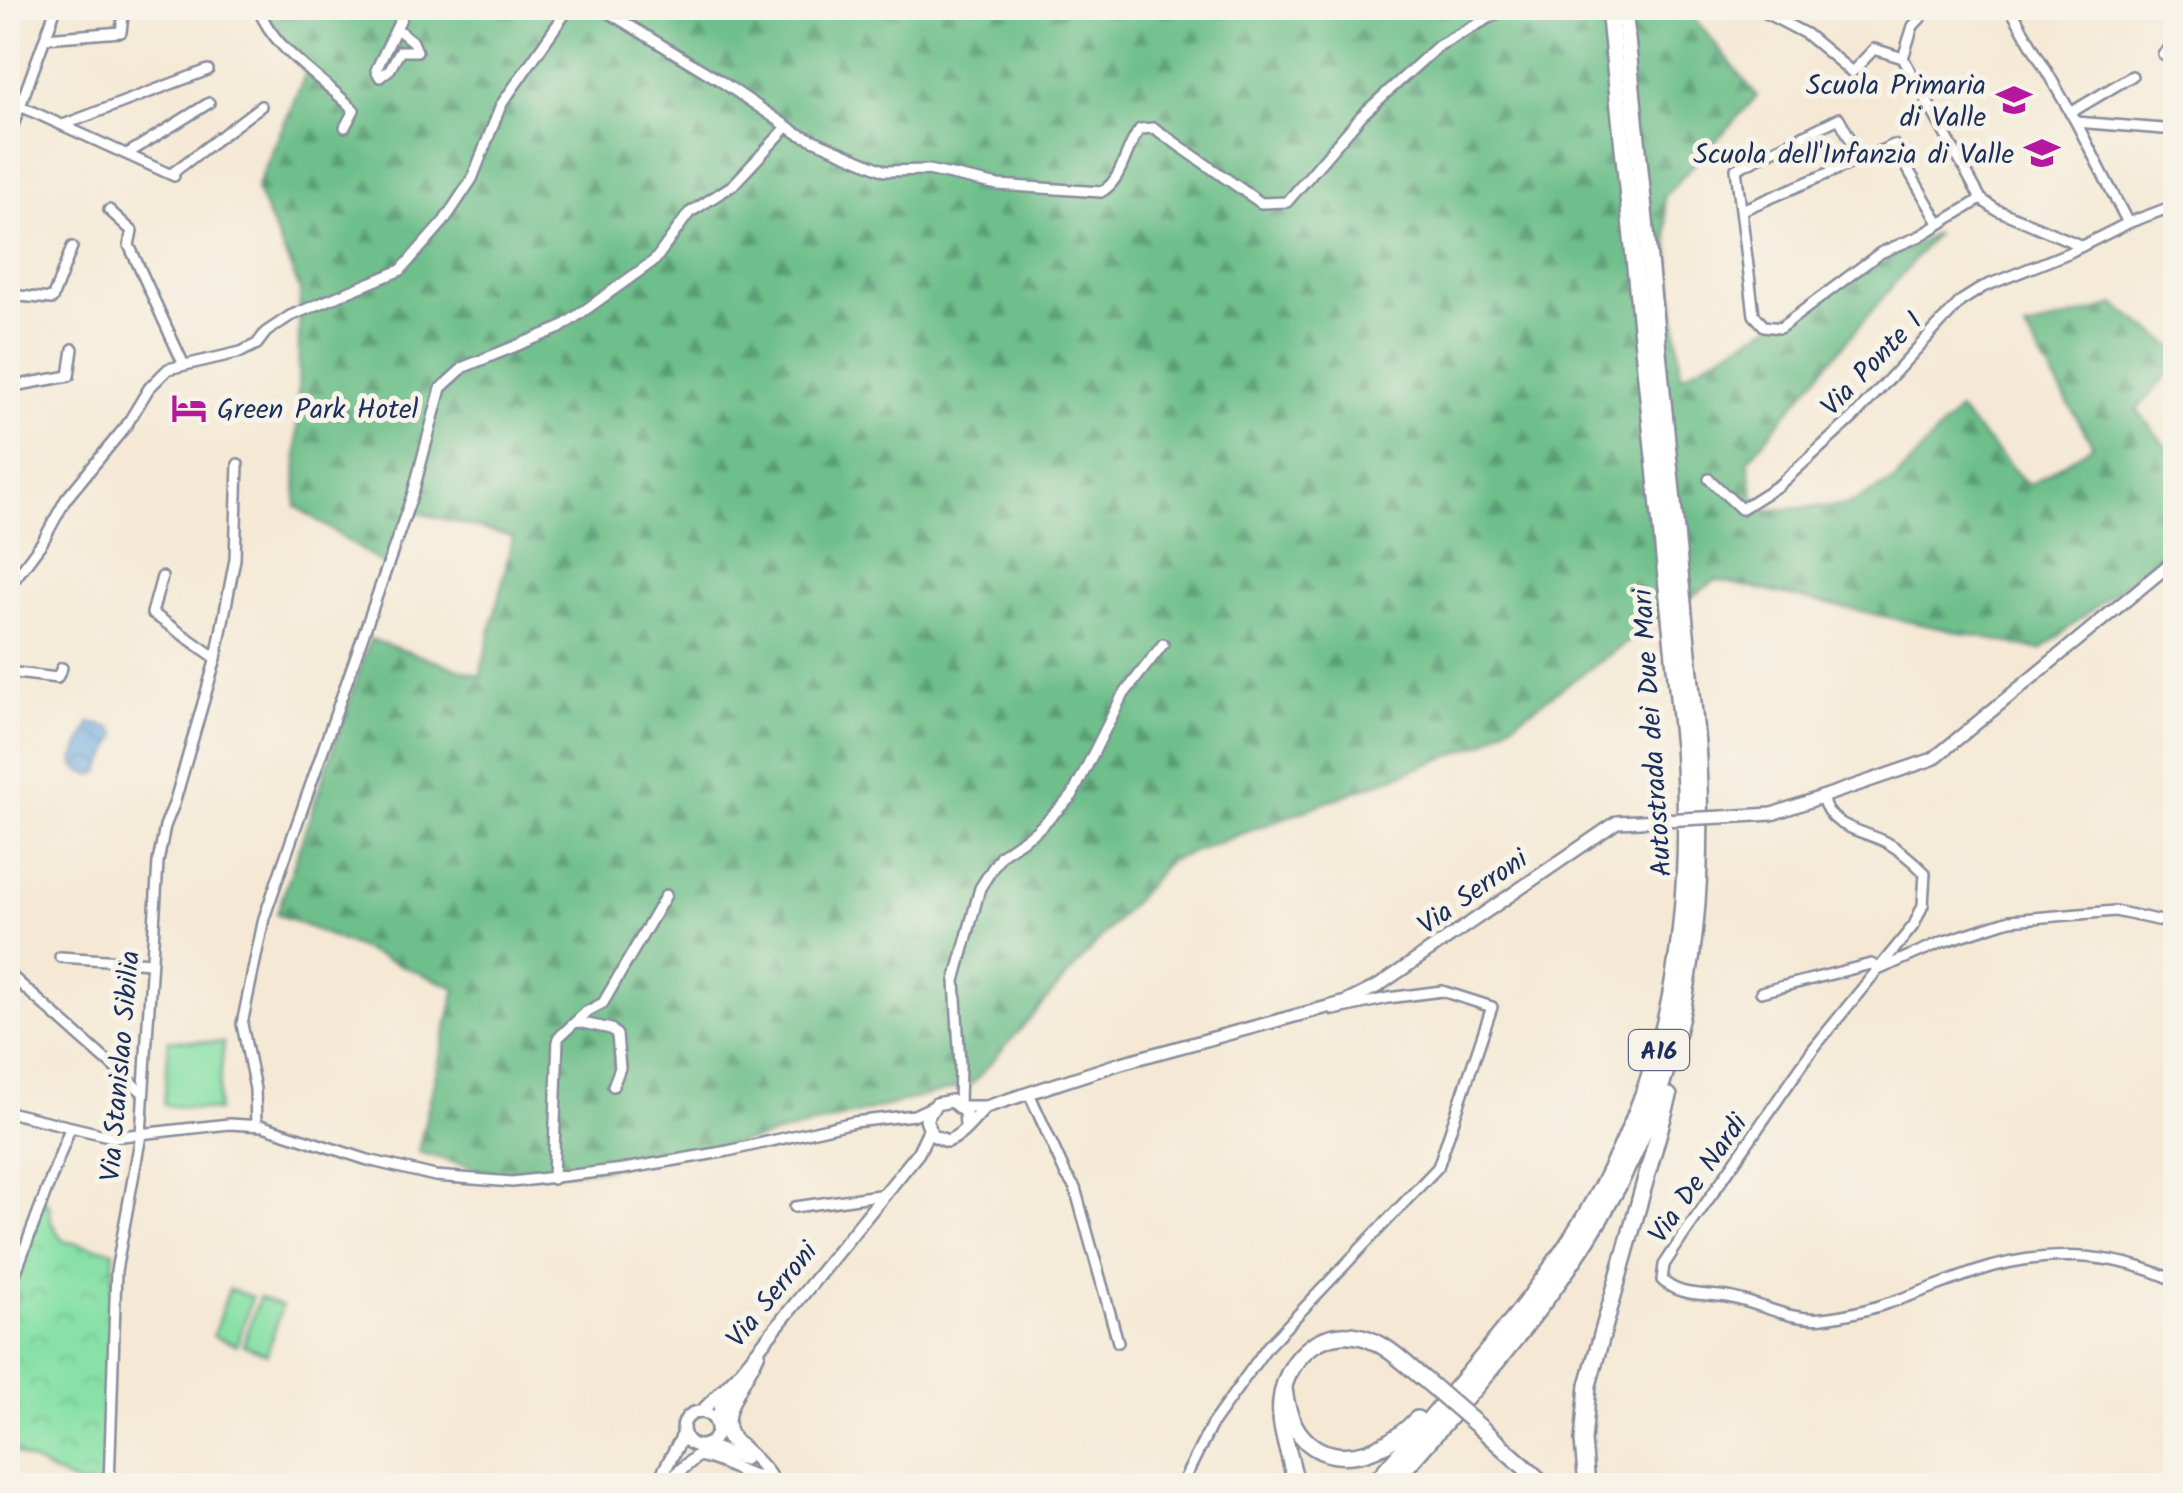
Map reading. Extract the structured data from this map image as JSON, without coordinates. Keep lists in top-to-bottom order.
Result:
{
  "streets": {
    "highway": ["Autostrada dei Due Mari", "A16"],
    "main road": ["Via Serroni"],
    "street": ["Via Ponte I", "Via Stanislao Sibilia", "Via De Nardi"]
  },
  "crossings": [
    ["Via Serroni", "Via De Nardi"]
  ],
  "places": {
    "school or university": ["Scuola Primaria di Valle", "Scuola dell'Infanzia di Valle"],
    "hotel": ["Green Park Hotel"]
  }
}
